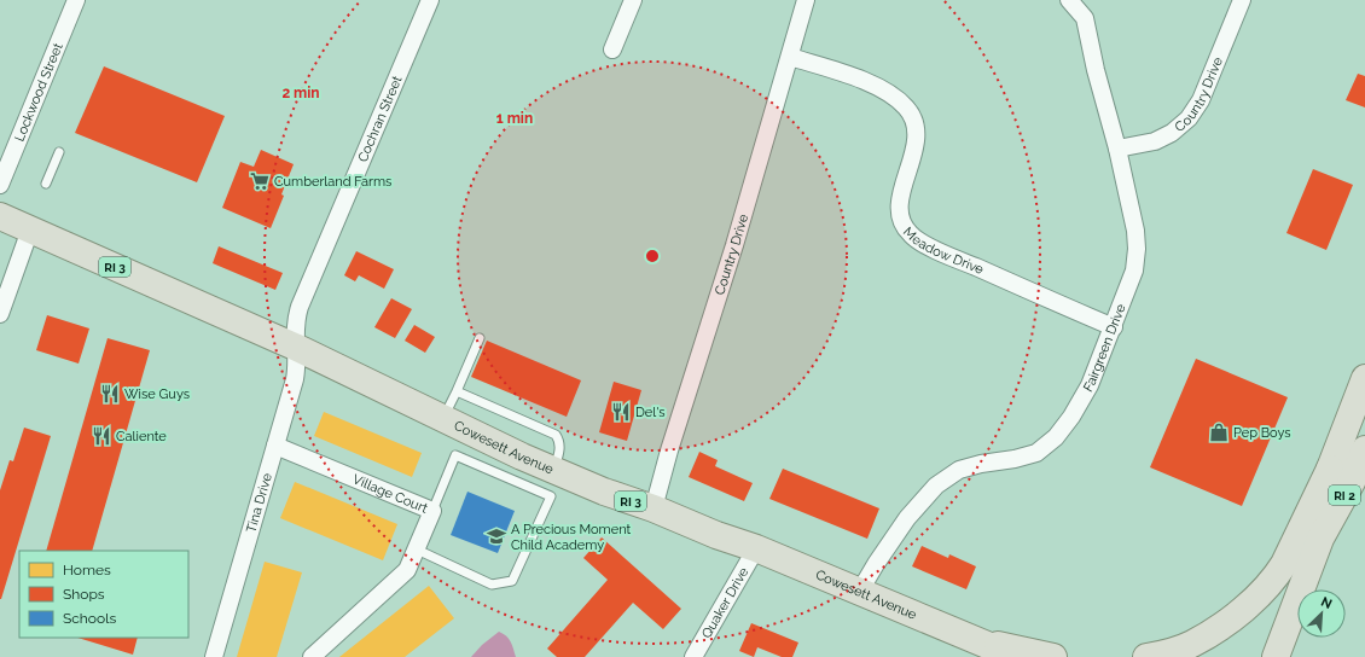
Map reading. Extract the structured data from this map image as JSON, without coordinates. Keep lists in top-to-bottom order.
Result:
{
  "streets": {
    "main road": ["RI 3", "Cowesett Avenue", "RI 2"],
    "street": [
      "Lockwood Street",
      "Country Drive",
      "Cochran Street",
      "Meadow Drive",
      "Fairgreen Drive",
      "Village Court",
      "Tina Drive",
      "Quaker Drive"
    ]
  },
  "crossings": [
    ["Country Drive", "Meadow Drive"],
    ["Country Drive", "Fairgreen Drive"],
    ["Country Drive", "Cowesett Avenue"],
    ["Cochran Street", "Cowesett Avenue"],
    ["Cochran Street", "Tina Drive"],
    ["Meadow Drive", "Fairgreen Drive"],
    ["Fairgreen Drive", "Cowesett Avenue"],
    ["Cowesett Avenue", "Tina Drive"],
    ["Cowesett Avenue", "Quaker Drive"],
    ["Village Court", "Tina Drive"]
  ],
  "places": {
    "supermarket": ["Cumberland Farms"],
    "restaurant": ["Wise Guys", "Del's", "Caliente"],
    "shop": ["Pep Boys"],
    "school or university": ["A Precious Moment Child Academy"]
  },
  "legend": ["Homes", "Shops", "Schools"],
  "north": "top right",
  "rings": ["2 min", "1 min"]
}
